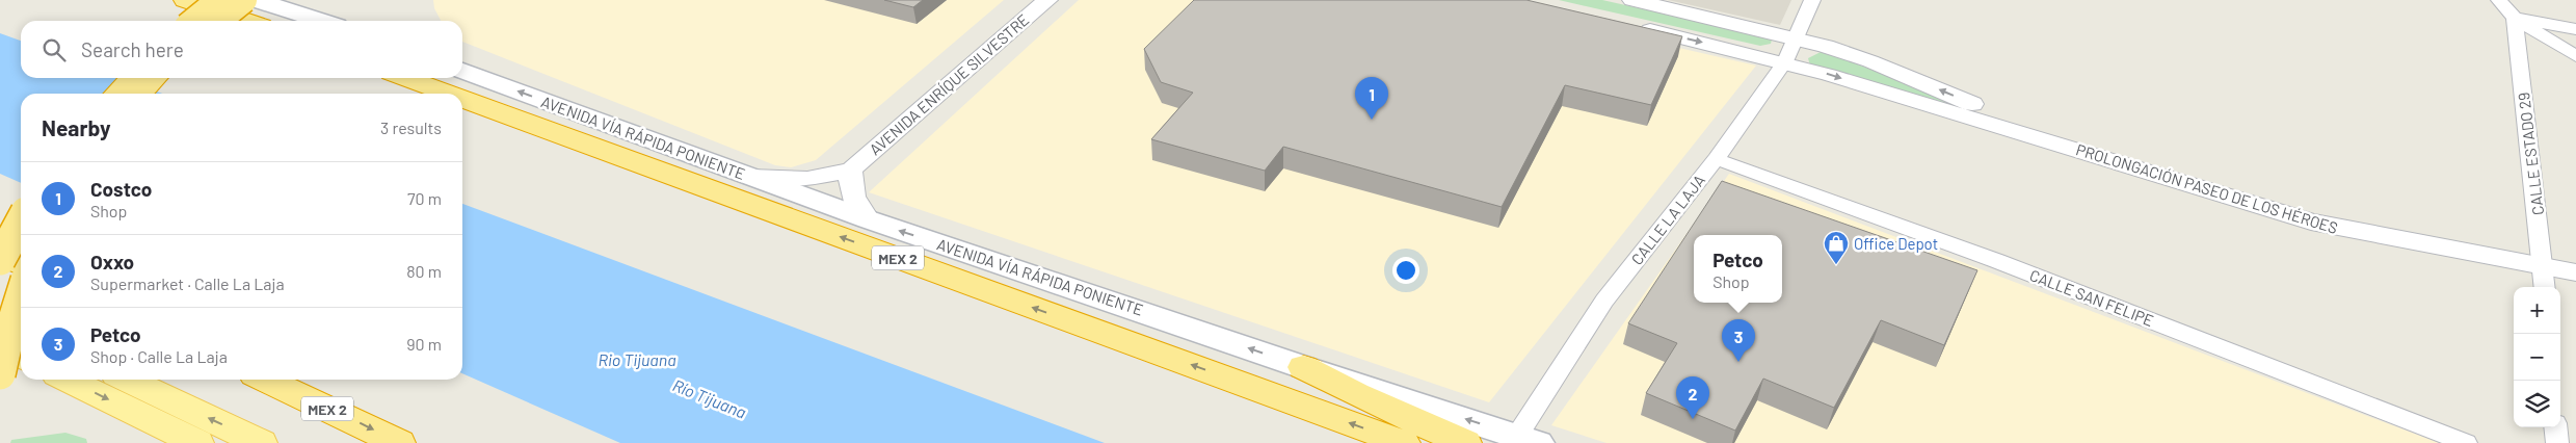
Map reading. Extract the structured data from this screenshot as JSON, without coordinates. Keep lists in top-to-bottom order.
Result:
{
  "streets": {
    "highway": ["AVENIDA VÍA RÁPIDA PONIENTE", "MEX 2"],
    "street": [
      "AVENIDA ENRÍQUE SILVESTRE",
      "CALLE ESTADO 29",
      "PROLONGACIÓN PASEO DE LOS HÉROES",
      "CALLE LA LAJA",
      "CALLE SAN FELIPE"
    ]
  },
  "crossings": [
    ["AVENIDA ENRÍQUE SILVESTRE", "AVENIDA VÍA RÁPIDA PONIENTE"],
    ["AVENIDA VÍA RÁPIDA PONIENTE", "CALLE LA LAJA"],
    ["CALLE ESTADO 29", "PROLONGACIÓN PASEO DE LOS HÉROES"],
    ["PROLONGACIÓN PASEO DE LOS HÉROES", "CALLE LA LAJA"],
    ["CALLE LA LAJA", "CALLE SAN FELIPE"]
  ],
  "one_way": ["AVENIDA VÍA RÁPIDA PONIENTE"],
  "water": ["Rio Tijuana", "Río Tijuana"],
  "places": {
    "shop": ["Office Depot"]
  },
  "page": {
    "search": "Search here",
    "pins": ["1", "3", "2"],
    "heading": ["Nearby", "3 results"],
    "list": [
      {
        "mark": "1",
        "name": "Costco",
        "note": "Shop",
        "value": "70 m"
      },
      {
        "mark": "2",
        "name": "Oxxo",
        "note": "Supermarket · Calle La Laja",
        "value": "80 m"
      },
      {
        "mark": "3",
        "name": "Petco",
        "note": "Shop · Calle La Laja",
        "value": "90 m"
      }
    ],
    "popup": ["Petco", "Shop"],
    "map_buttons": ["+", "−"]
  }
}
